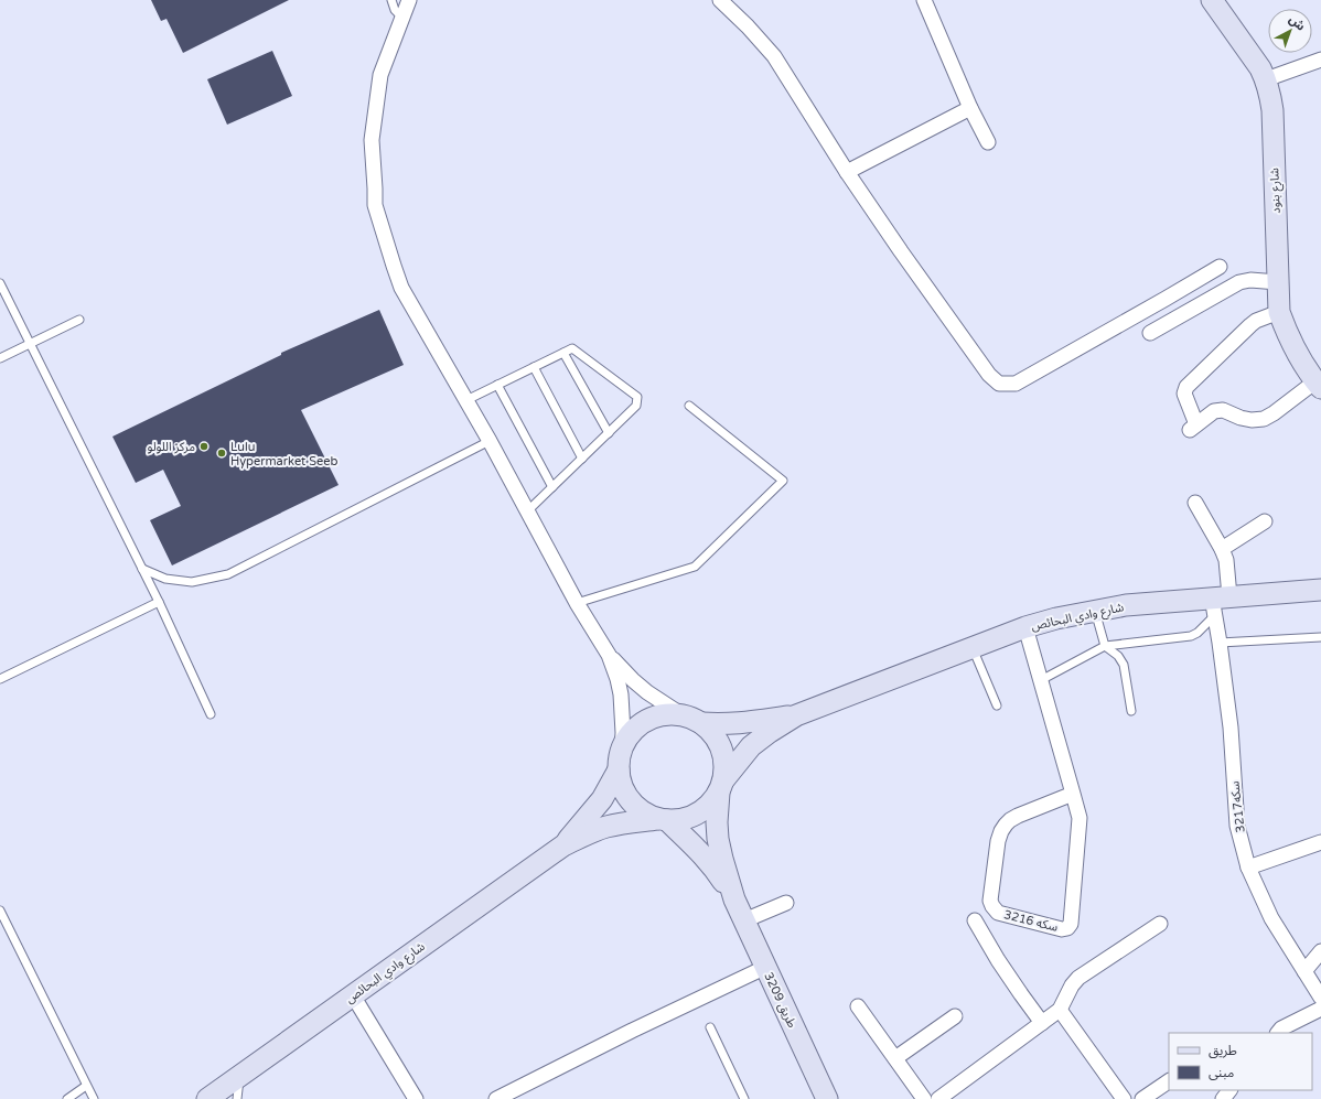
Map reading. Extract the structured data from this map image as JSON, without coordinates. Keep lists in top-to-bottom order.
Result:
{
  "streets": {
    "street": [
      "شارع بنود",
      "شارع وادي البحائص",
      "سكه3217",
      "سكه 3216",
      "طريق 3209"
    ]
  },
  "crossings": [
    ["شارع وادي البحائص", "سكه3217"],
    ["شارع وادي البحائص", "سكه 3216"]
  ],
  "places": ["مركز اللولو", "Lulu Hypermarket Seeb"],
  "legend": ["طريق", "مبنى"],
  "north": "top right"
}
